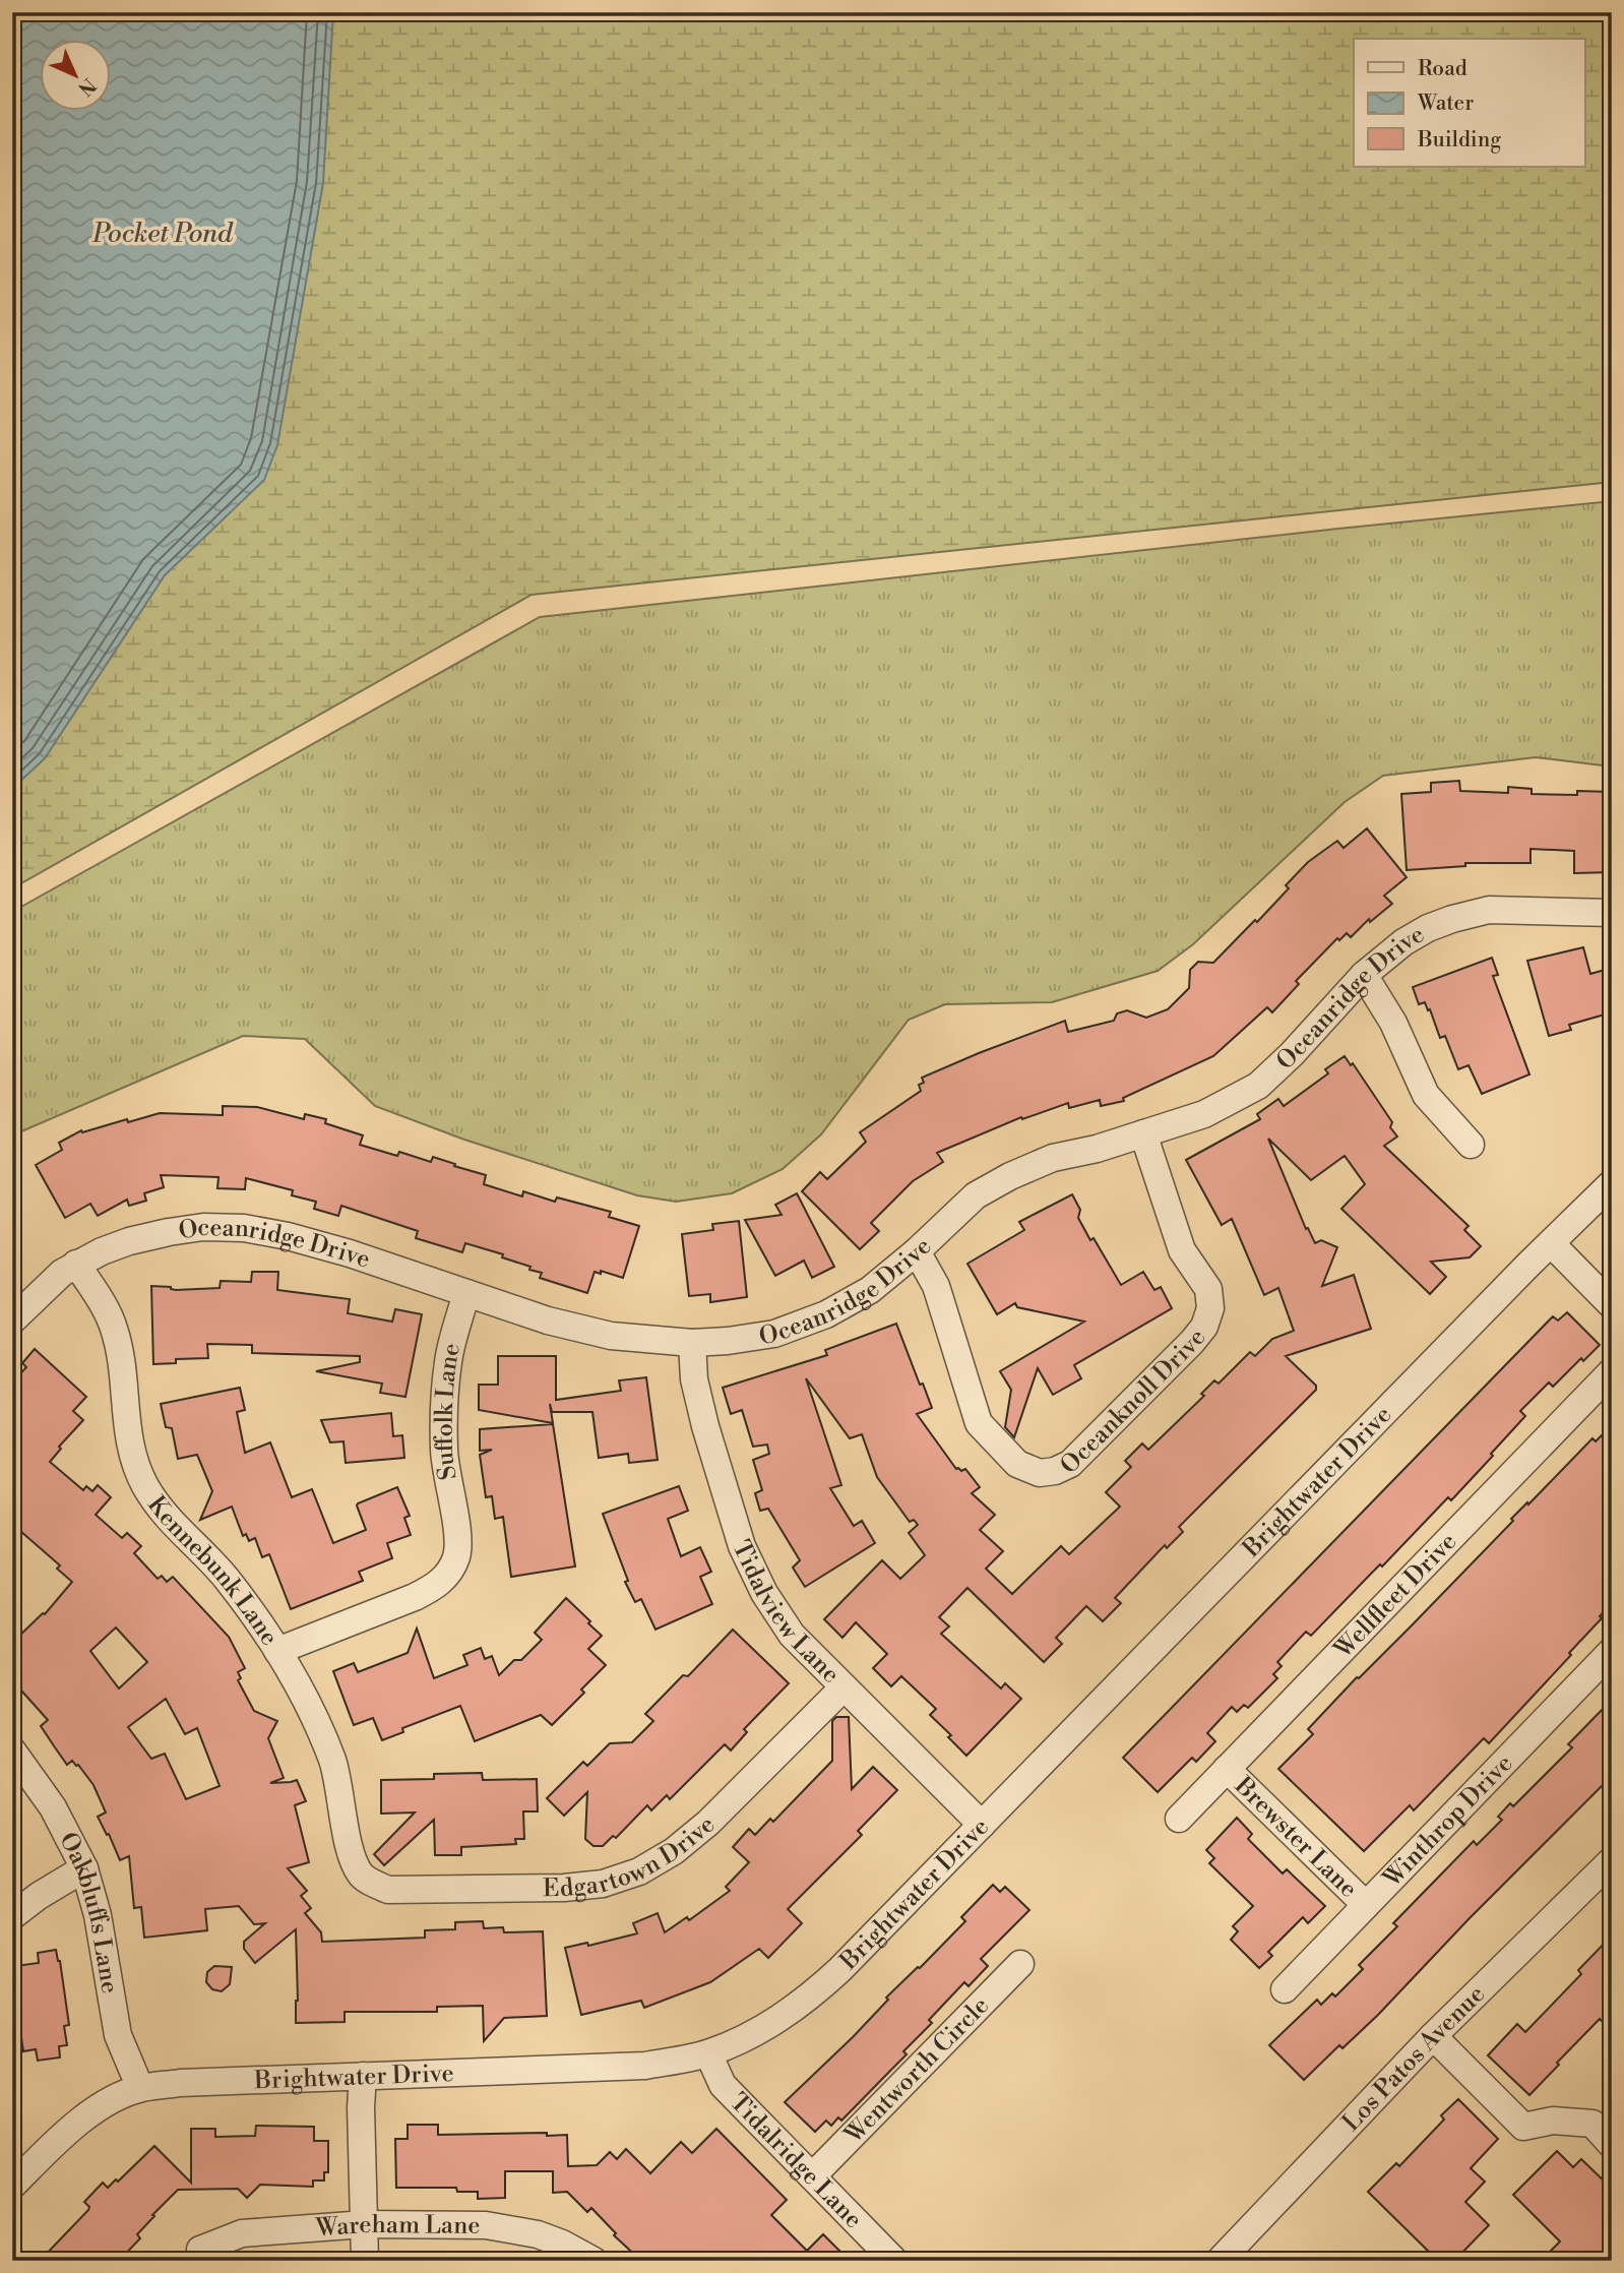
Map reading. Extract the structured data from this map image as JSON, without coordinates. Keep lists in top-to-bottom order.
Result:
{
  "streets": {
    "street": [
      "Oceanridge Drive",
      "Oceanknoll Drive",
      "Suffolk Lane",
      "Brightwater Drive",
      "Kennebunk Lane",
      "Wellfleet Drive",
      "Tidalview Lane",
      "Winthrop Drive",
      "Brewster Lane",
      "Edgartown Drive",
      "Oakbluffs Lane",
      "Los Patos Avenue",
      "Wentworth Circle",
      "Tidalridge Lane",
      "Wareham Lane"
    ]
  },
  "crossings": [
    ["Oceanridge Drive", "Oceanknoll Drive"],
    ["Oceanridge Drive", "Suffolk Lane"],
    ["Oceanridge Drive", "Kennebunk Lane"],
    ["Oceanridge Drive", "Tidalview Lane"],
    ["Suffolk Lane", "Kennebunk Lane"],
    ["Brightwater Drive", "Tidalview Lane"],
    ["Brightwater Drive", "Oakbluffs Lane"],
    ["Brightwater Drive", "Tidalridge Lane"],
    ["Kennebunk Lane", "Edgartown Drive"],
    ["Wellfleet Drive", "Brewster Lane"],
    ["Tidalview Lane", "Edgartown Drive"],
    ["Winthrop Drive", "Brewster Lane"],
    ["Wentworth Circle", "Tidalridge Lane"]
  ],
  "water": ["Pocket Pond"],
  "legend": ["Road", "Water", "Building"],
  "north": "bottom right"
}
